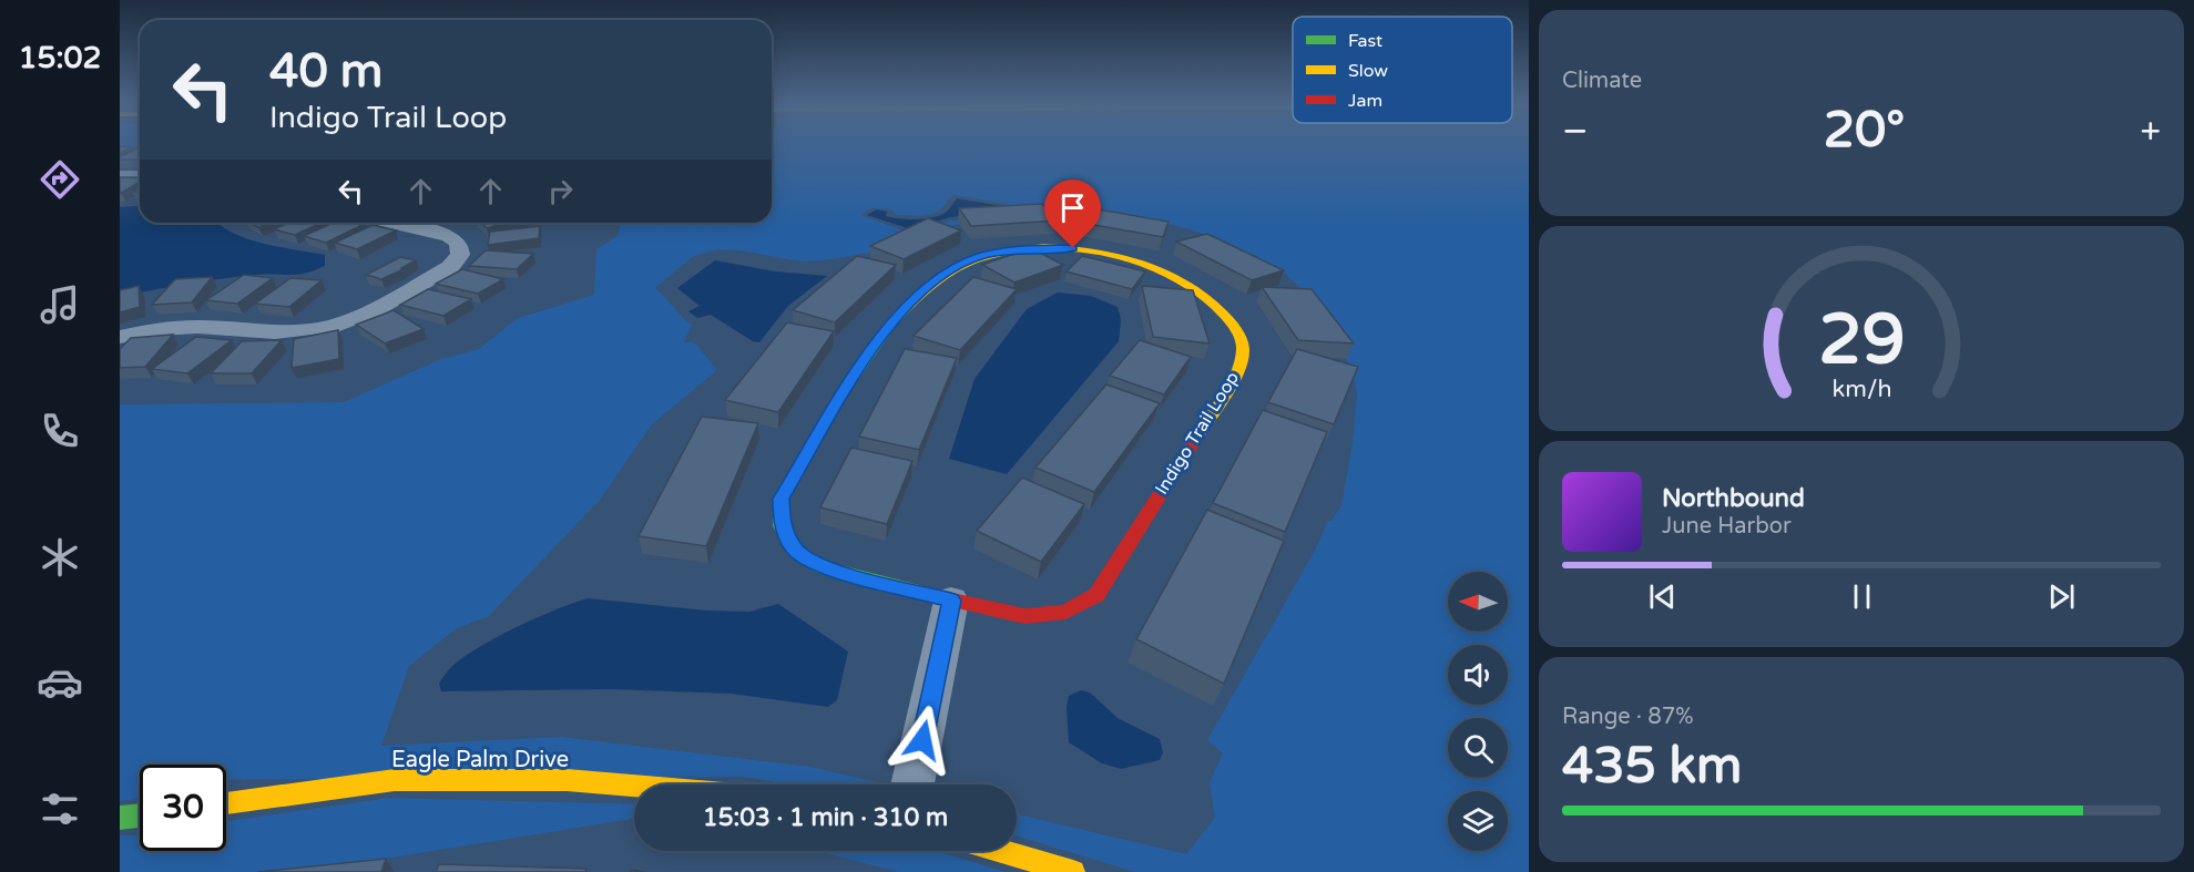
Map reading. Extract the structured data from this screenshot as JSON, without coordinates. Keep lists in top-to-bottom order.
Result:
{
  "streets": {
    "main road": ["Indigo Trail Loop", "Eagle Palm Drive"]
  },
  "legend": ["Fast", "Slow", "Jam"],
  "north": "left",
  "page": {
    "tabs": "15:02",
    "tile": [
      "Climate",
      ["Range · 87%", "435 km"]
    ],
    "turn": ["40 m", "Indigo Trail Loop"],
    "heat": ["−", "20°", "+"],
    "song": ["Northbound", "June Harbor"],
    "limit": "30",
    "trip": "15:03 · 1 min · 310 m",
    "gauge": ["29", "km/h"]
  }
}
